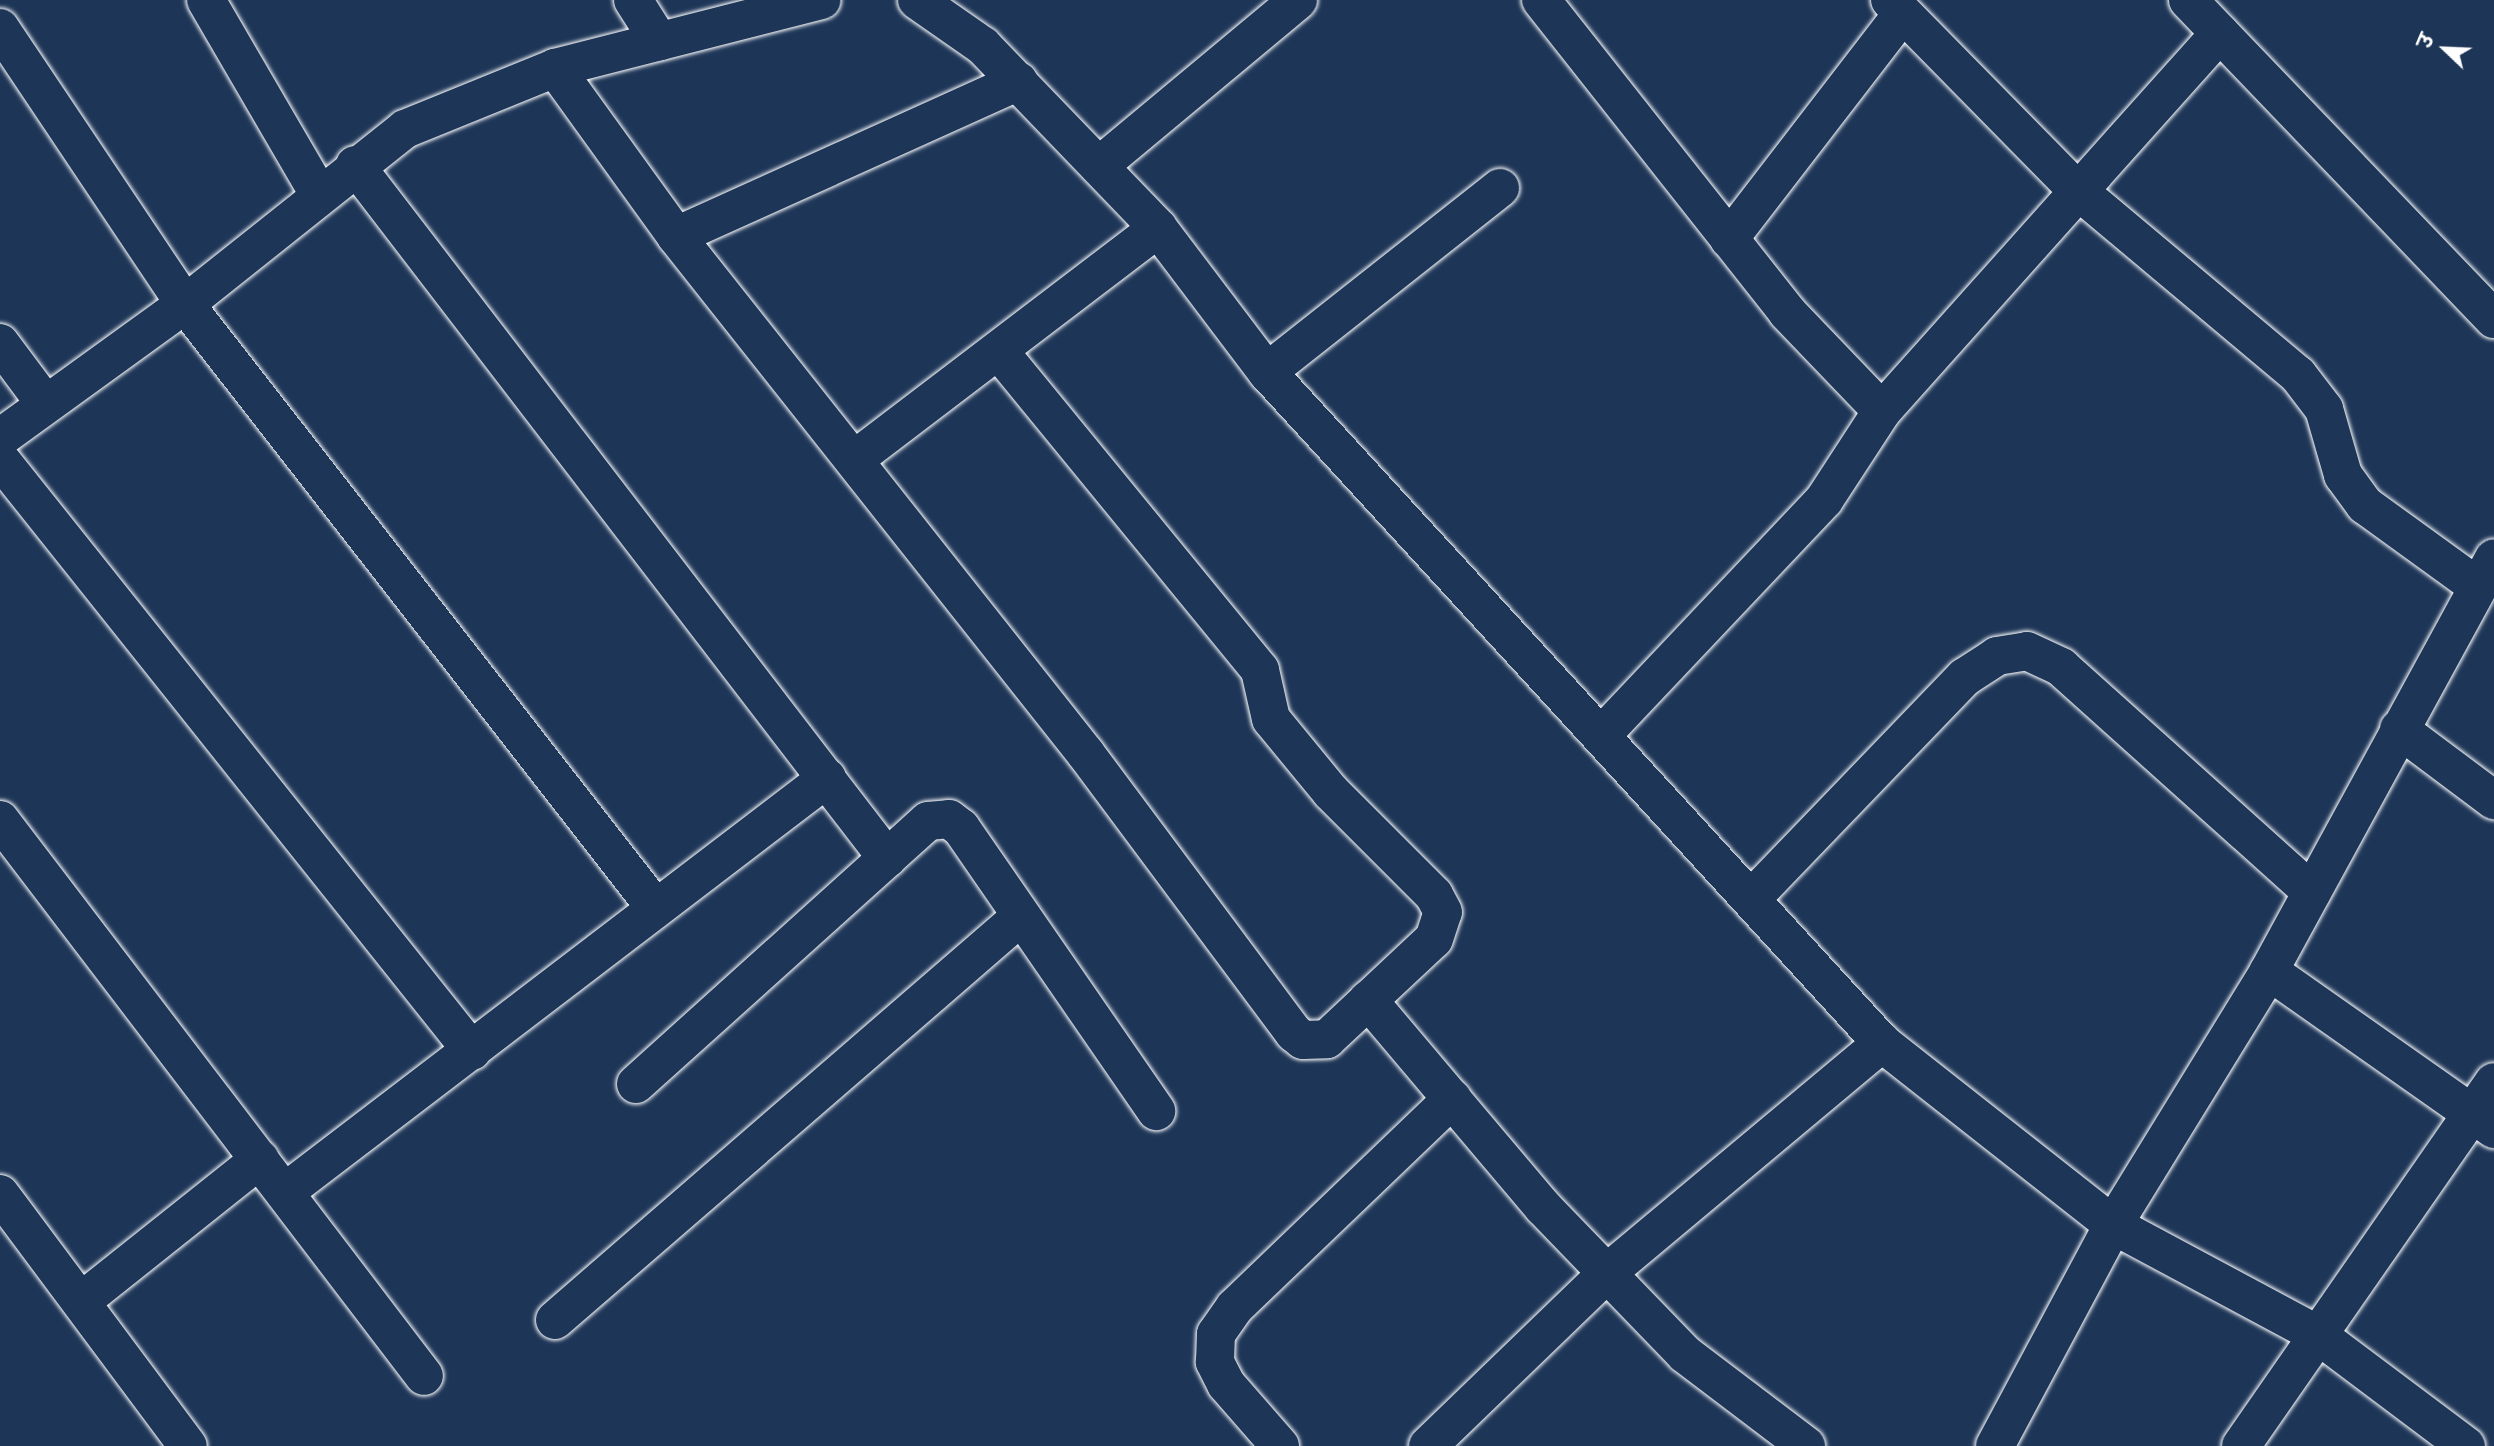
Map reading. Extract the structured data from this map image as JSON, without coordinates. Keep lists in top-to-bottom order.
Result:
{
  "north": "top left"
}
